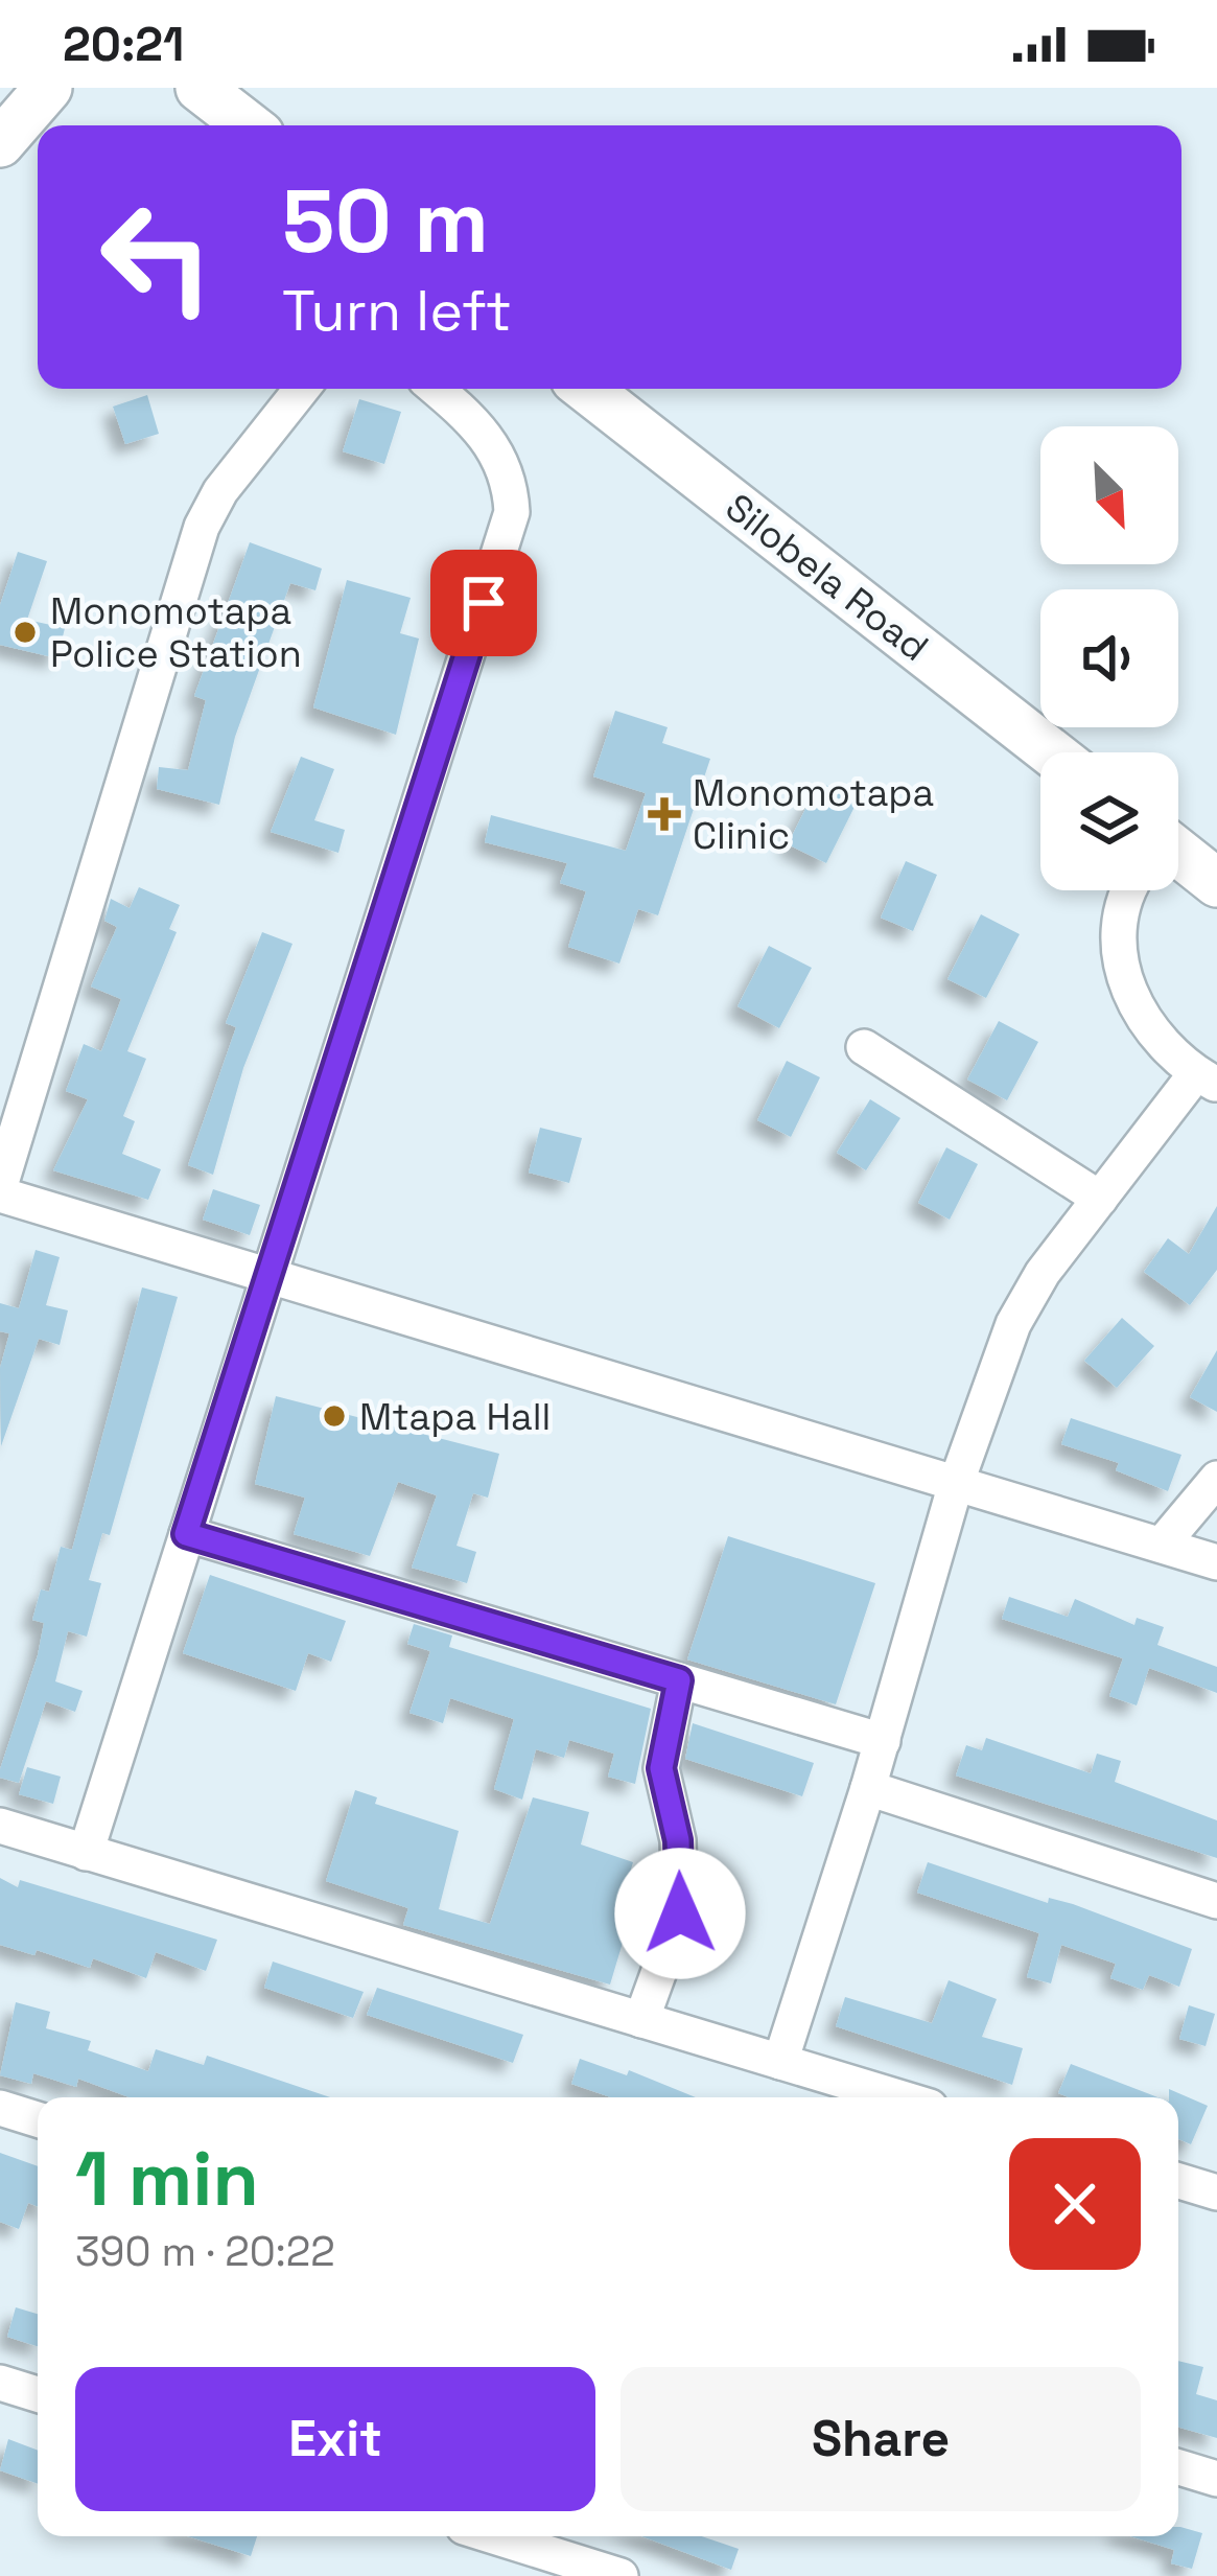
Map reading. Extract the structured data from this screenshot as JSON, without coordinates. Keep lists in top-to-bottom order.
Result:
{
  "streets": {
    "street": ["Silobela Road"]
  },
  "places": {
    "other": ["Monomotapa Police Station", "Mtapa Hall"],
    "health": ["Monomotapa Clinic"]
  },
  "north": "bottom right",
  "page": {
    "status": "20:21",
    "turn": ["50 m", "Turn left"],
    "heading": ["1 min", "390 m · 20:22"],
    "buttons": ["Exit", "Share"]
  }
}
